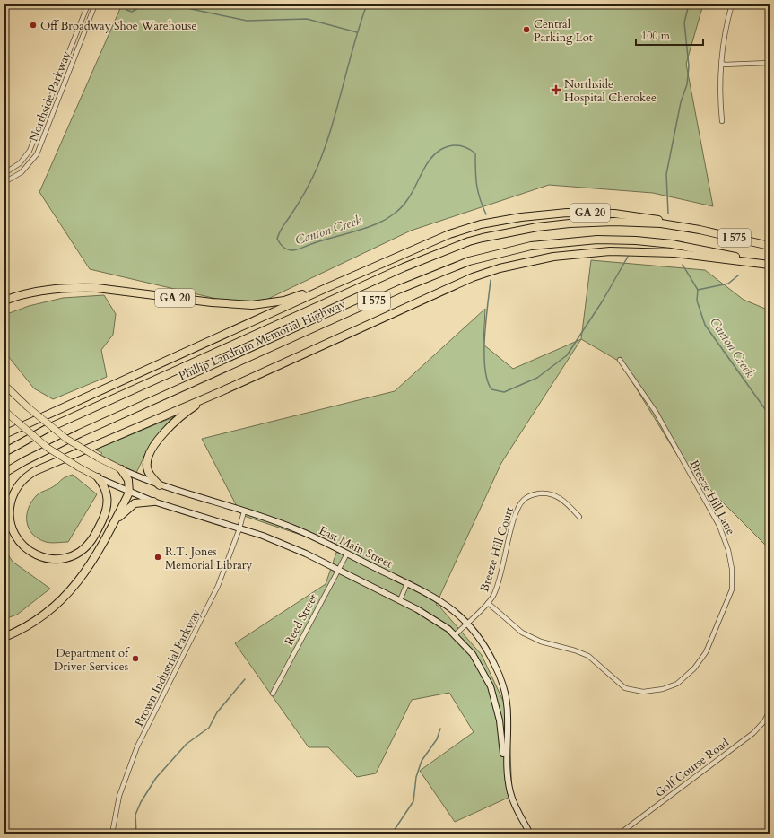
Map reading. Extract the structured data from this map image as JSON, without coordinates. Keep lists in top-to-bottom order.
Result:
{
  "streets": {
    "highway": ["GA 20", "I 575", "Phillip Landrum Memorial Highway"],
    "main road": ["East Main Street"],
    "street": [
      "Northside Parkway",
      "Breeze Hill Lane",
      "Breeze Hill Court",
      "Reed Street",
      "Brown Industrial Parkway",
      "Golf Course Road"
    ]
  },
  "crossings": [
    ["GA 20", "Phillip Landrum Memorial Highway"],
    ["Breeze Hill Lane", "Breeze Hill Court"],
    ["East Main Street", "Breeze Hill Court"],
    ["East Main Street", "Reed Street"],
    ["East Main Street", "Brown Industrial Parkway"]
  ],
  "water": ["Canton Creek"],
  "places": {
    "other": [
      "Off Broadway Shoe Warehouse",
      "Central Parking Lot",
      "R.T. Jones Memorial Library",
      "Department of Driver Services"
    ],
    "health": ["Northside Hospital Cherokee"]
  },
  "scale_bar": "100 m"
}
